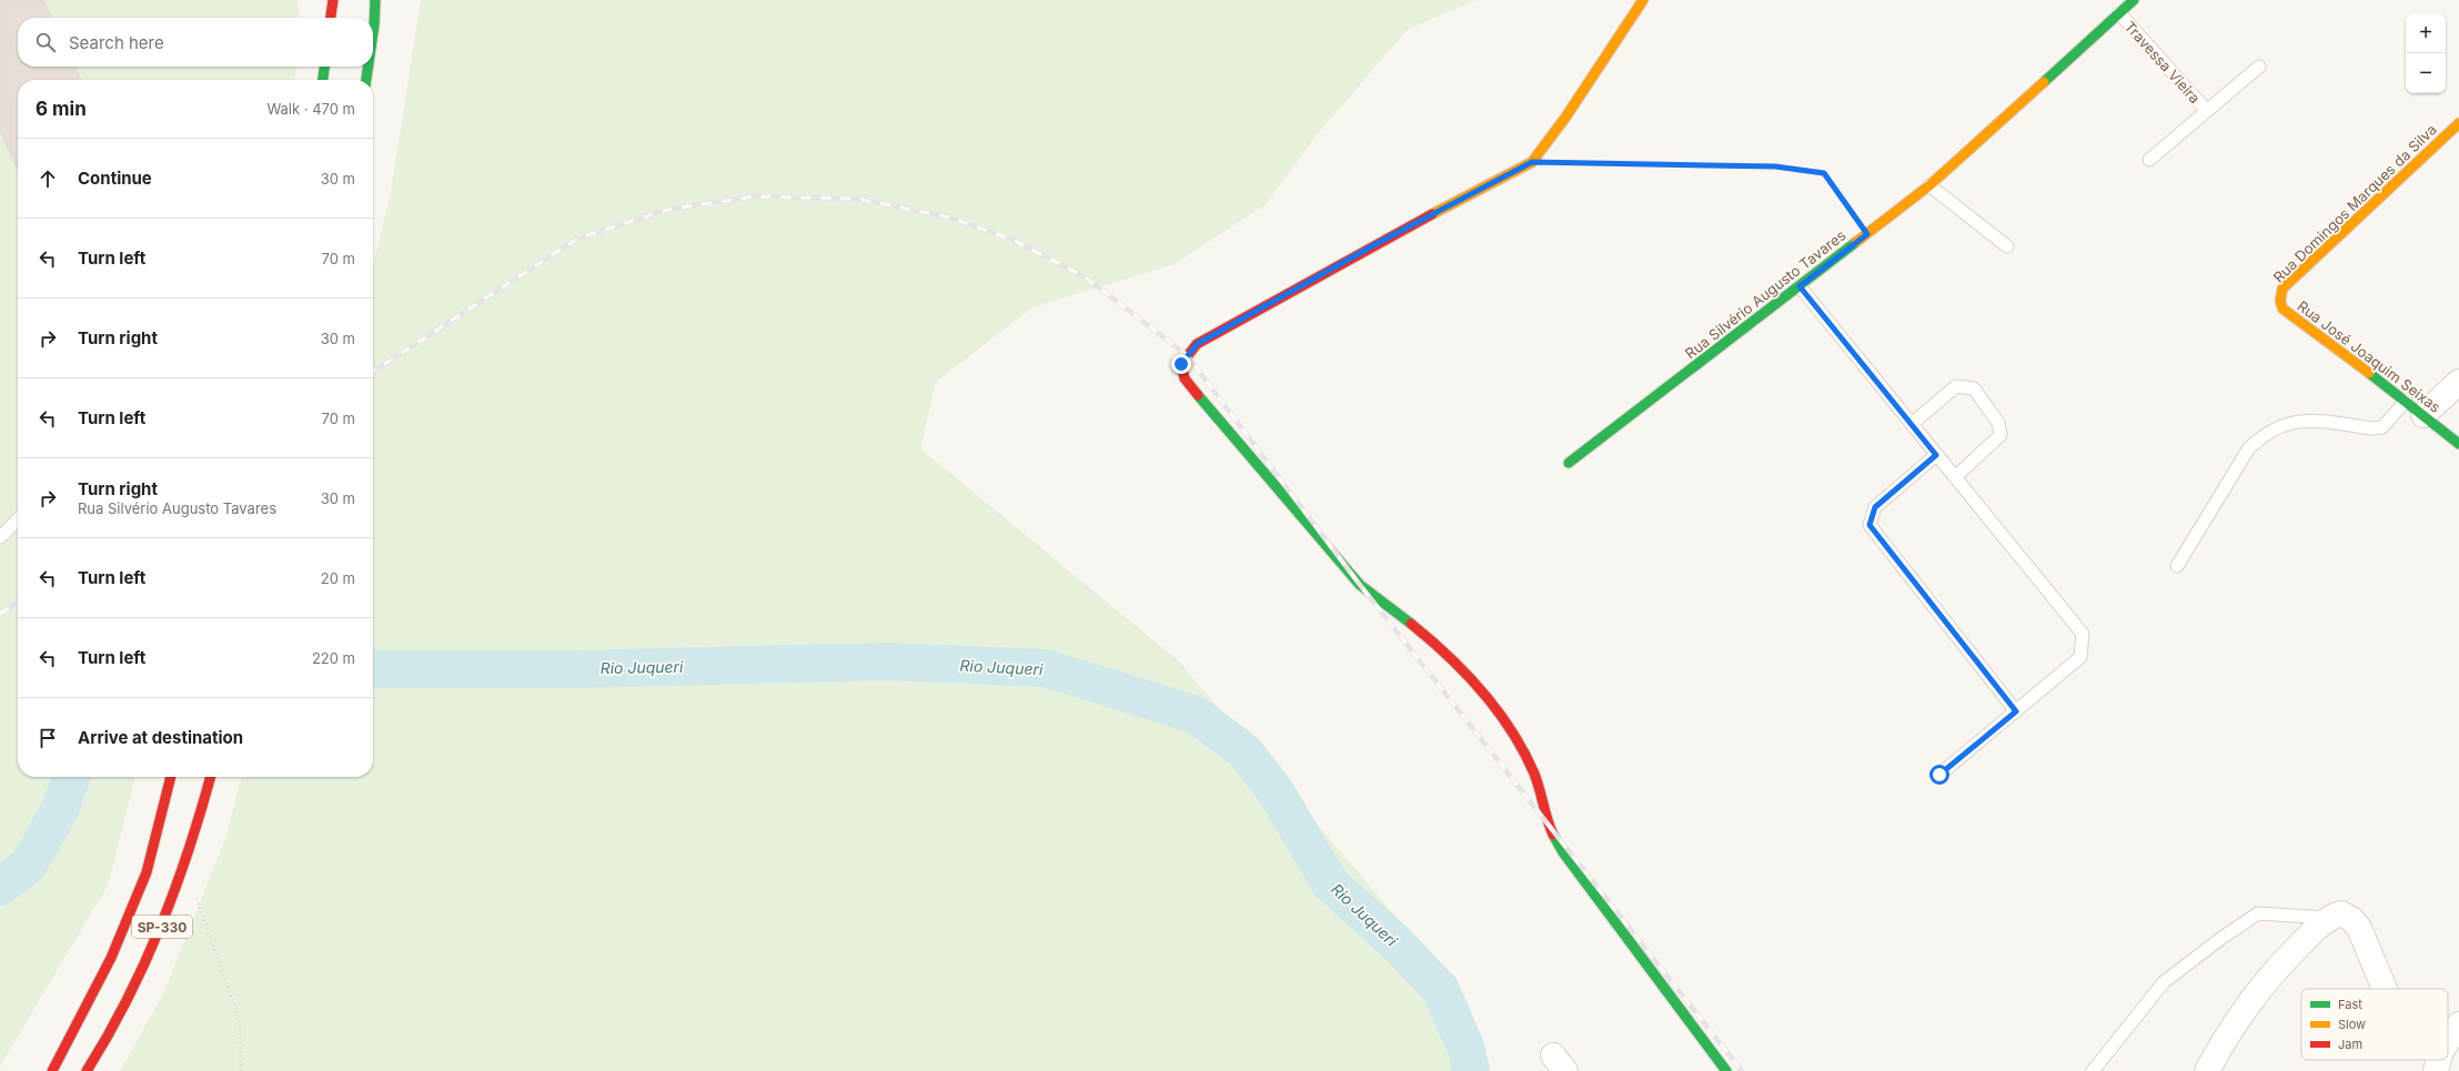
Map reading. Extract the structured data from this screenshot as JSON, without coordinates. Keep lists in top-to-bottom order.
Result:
{
  "streets": {
    "main road": [
      "Rua Domingos Marques da Silva",
      "Rua Silvério Augusto Tavares",
      "Rua José Joaquim Seixas",
      "SP-330"
    ],
    "lane": ["Travessa Vieira"]
  },
  "crossings": [
    ["Travessa Vieira", "Rua Silvério Augusto Tavares"],
    ["Rua Domingos Marques da Silva", "Rua José Joaquim Seixas"]
  ],
  "water": ["Rio Juqueri"],
  "legend": ["Fast", "Slow", "Jam"],
  "page": {
    "map_buttons": ["+", "−"],
    "search": "Search here",
    "heading": ["6 min", "Walk · 470 m"],
    "list": [
      ["Continue", "30 m"],
      ["Turn left", "70 m"],
      ["Turn right", "30 m"],
      ["Turn left", "70 m"],
      ["Turn right", "Rua Silvério Augusto Tavares", "30 m"],
      ["Turn left", "20 m"],
      ["Turn left", "220 m"],
      "Arrive at destination"
    ]
  }
}
